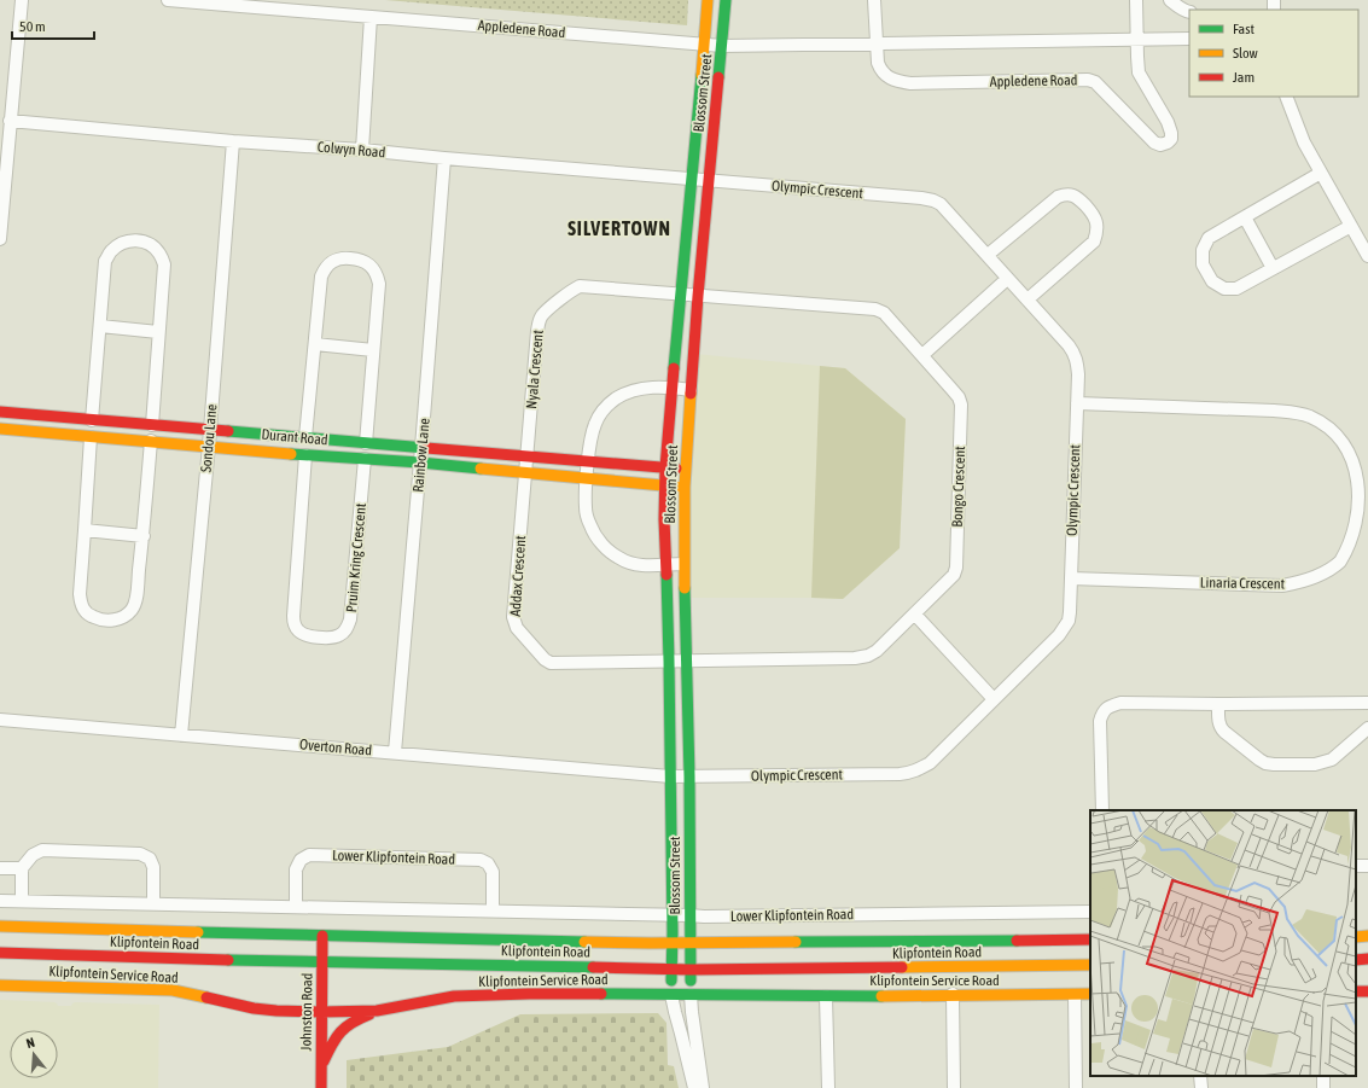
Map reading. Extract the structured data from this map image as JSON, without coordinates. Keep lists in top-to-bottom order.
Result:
{
  "streets": {
    "street": [
      "Appledene Road",
      "Blossom Street",
      "Colwyn Road",
      "Olympic Crescent",
      "Nyala Crescent",
      "Durant Road",
      "Sondou Lane",
      "Rainbow Lane",
      "Bongo Crescent",
      "Pruim Kring Crescent",
      "Addax Crescent",
      "Linaria Crescent",
      "Overton Road",
      "Lower Klipfontein Road",
      "Klipfontein Road",
      "Klipfontein Service Road",
      "Johnston Road"
    ]
  },
  "crossings": [
    ["Appledene Road", "Blossom Street"],
    ["Blossom Street", "Colwyn Road"],
    ["Blossom Street", "Olympic Crescent"],
    ["Blossom Street", "Nyala Crescent"],
    ["Blossom Street", "Durant Road"],
    ["Blossom Street", "Bongo Crescent"],
    ["Blossom Street", "Addax Crescent"],
    ["Blossom Street", "Overton Road"],
    ["Blossom Street", "Lower Klipfontein Road"],
    ["Blossom Street", "Klipfontein Road"],
    ["Blossom Street", "Klipfontein Service Road"],
    ["Colwyn Road", "Olympic Crescent"],
    ["Colwyn Road", "Sondou Lane"],
    ["Colwyn Road", "Rainbow Lane"],
    ["Olympic Crescent", "Linaria Crescent"],
    ["Olympic Crescent", "Overton Road"],
    ["Nyala Crescent", "Durant Road"],
    ["Nyala Crescent", "Bongo Crescent"],
    ["Nyala Crescent", "Addax Crescent"],
    ["Durant Road", "Sondou Lane"],
    ["Durant Road", "Rainbow Lane"],
    ["Durant Road", "Pruim Kring Crescent"],
    ["Durant Road", "Addax Crescent"],
    ["Sondou Lane", "Overton Road"],
    ["Rainbow Lane", "Overton Road"],
    ["Bongo Crescent", "Addax Crescent"],
    ["Klipfontein Road", "Johnston Road"],
    ["Klipfontein Service Road", "Johnston Road"]
  ],
  "districts": ["SILVERTOWN"],
  "legend": ["Fast", "Slow", "Jam"],
  "scale_bar": "50 m",
  "north": "top"
}
